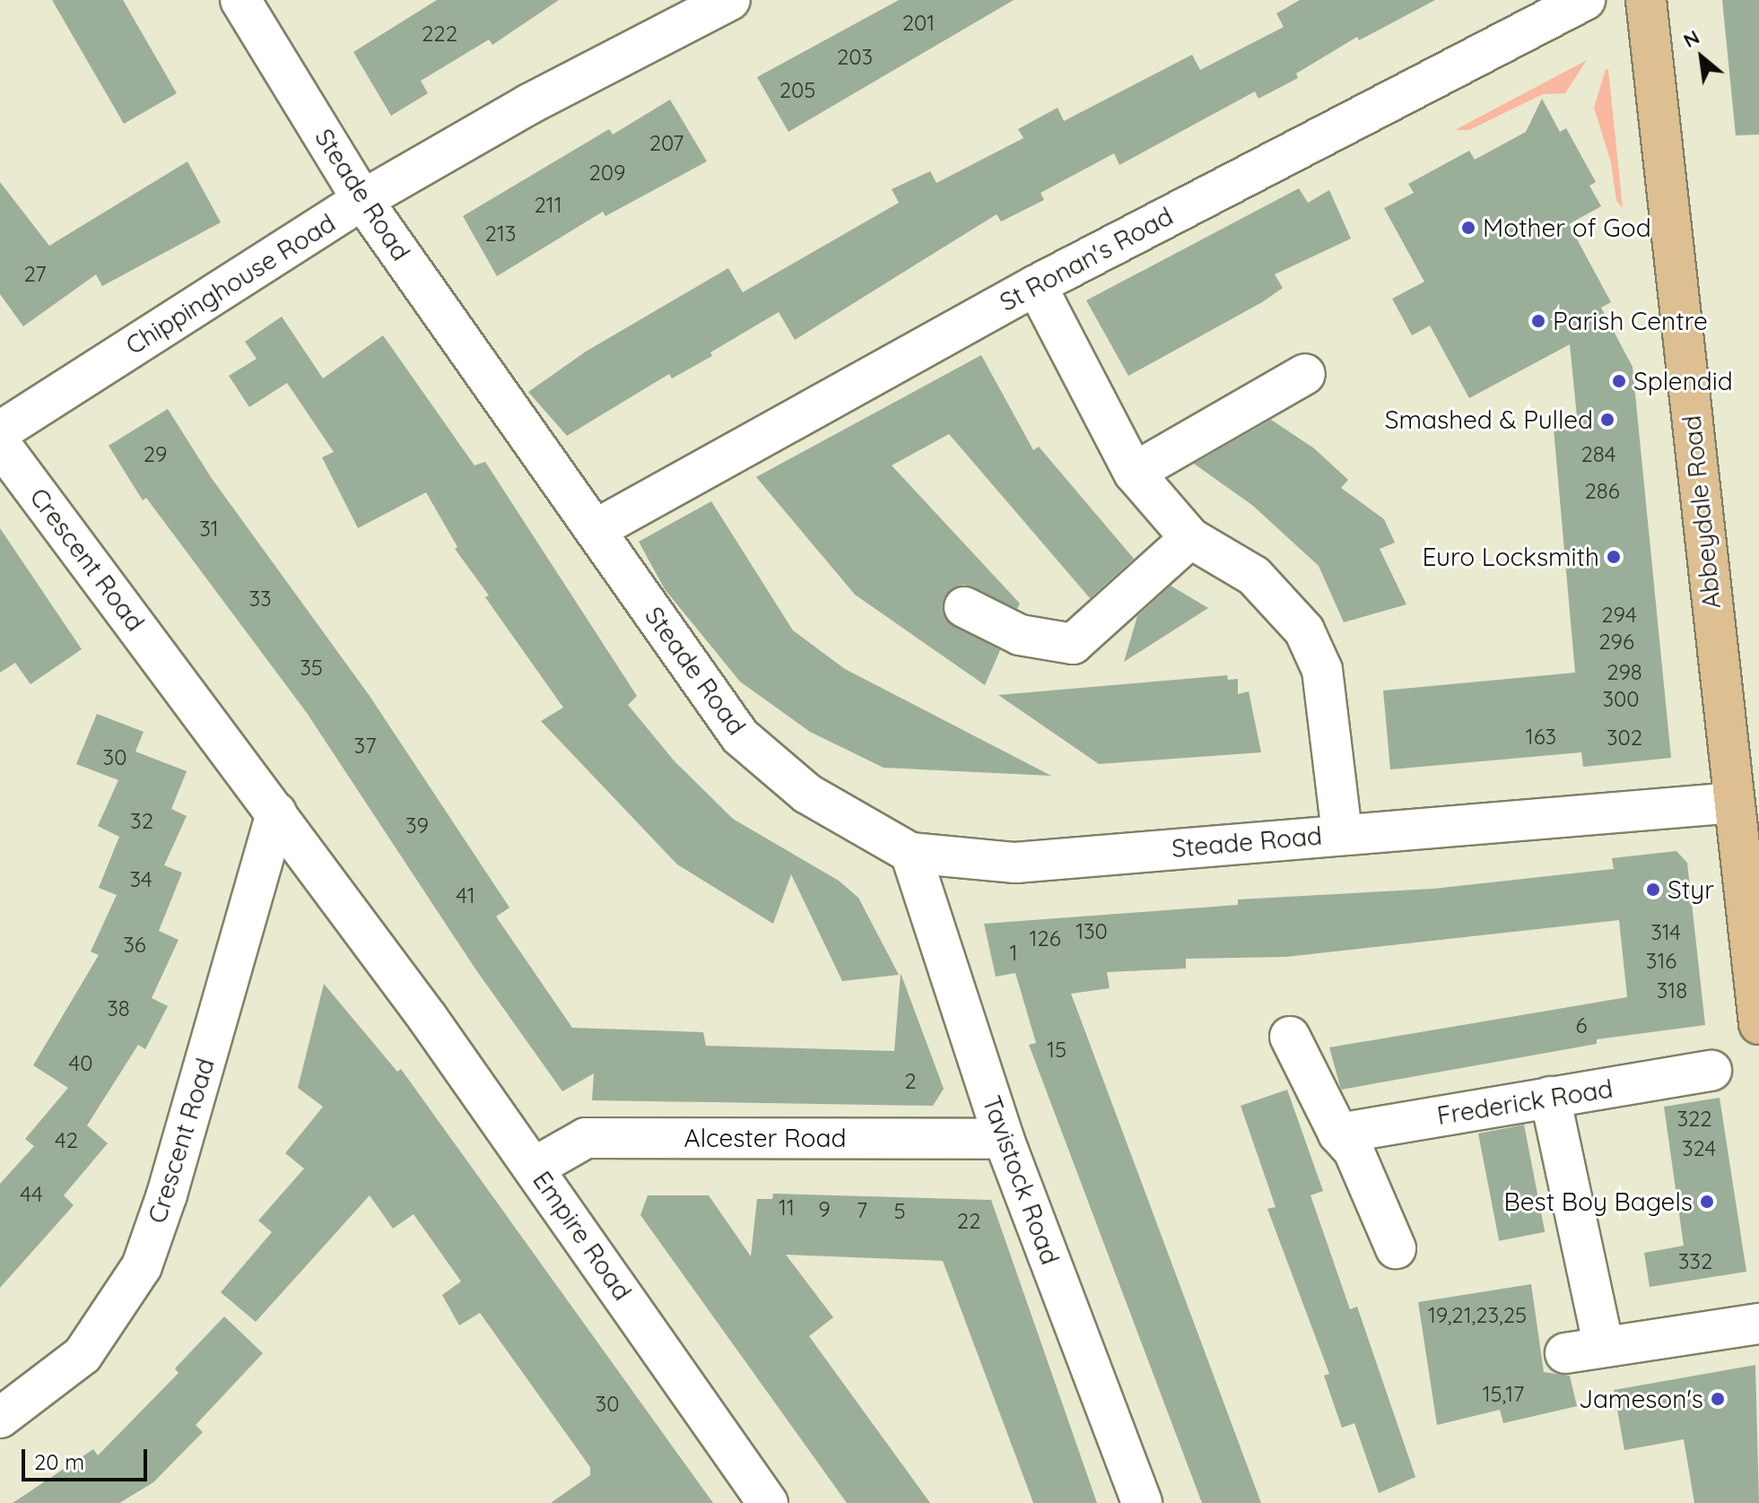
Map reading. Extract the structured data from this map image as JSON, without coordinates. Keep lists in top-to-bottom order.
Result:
{
  "streets": {
    "main road": ["Abbeydale Road"],
    "street": [
      "Steade Road",
      "St Ronan's Road",
      "Chippinghouse Road",
      "Crescent Road",
      "Frederick Road",
      "Alcester Road",
      "Tavistock Road",
      "Empire Road"
    ]
  },
  "crossings": [
    ["Steade Road", "St Ronan's Road"],
    ["Steade Road", "Chippinghouse Road"],
    ["Steade Road", "Abbeydale Road"],
    ["Steade Road", "Tavistock Road"],
    ["Crescent Road", "Empire Road"],
    ["Alcester Road", "Tavistock Road"],
    ["Alcester Road", "Empire Road"]
  ],
  "places": [
    "Mother of God",
    "Parish Centre",
    "Splendid",
    "Smashed & Pulled",
    "Euro Locksmith",
    "Styr",
    "Best Boy Bagels",
    "Jameson's"
  ],
  "house_numbers": [
    "201",
    "222",
    "203",
    "205",
    "207",
    "209",
    "211",
    "213",
    "27",
    "29",
    "284",
    "286",
    "31",
    "33",
    "294",
    "296",
    "35",
    "298",
    "300",
    "163",
    "302",
    "37",
    "30",
    "32",
    "39",
    "34",
    "41",
    "130",
    "314",
    "126",
    "36",
    "1",
    "316",
    "318",
    "38",
    "6",
    "15",
    "40",
    "2",
    "322",
    "42",
    "324",
    "44",
    "11",
    "9",
    "7",
    "5",
    "22",
    "332",
    "19,21,23,25",
    "15,17",
    "30"
  ],
  "scale_bar": "20 m",
  "north": "top left"
}
